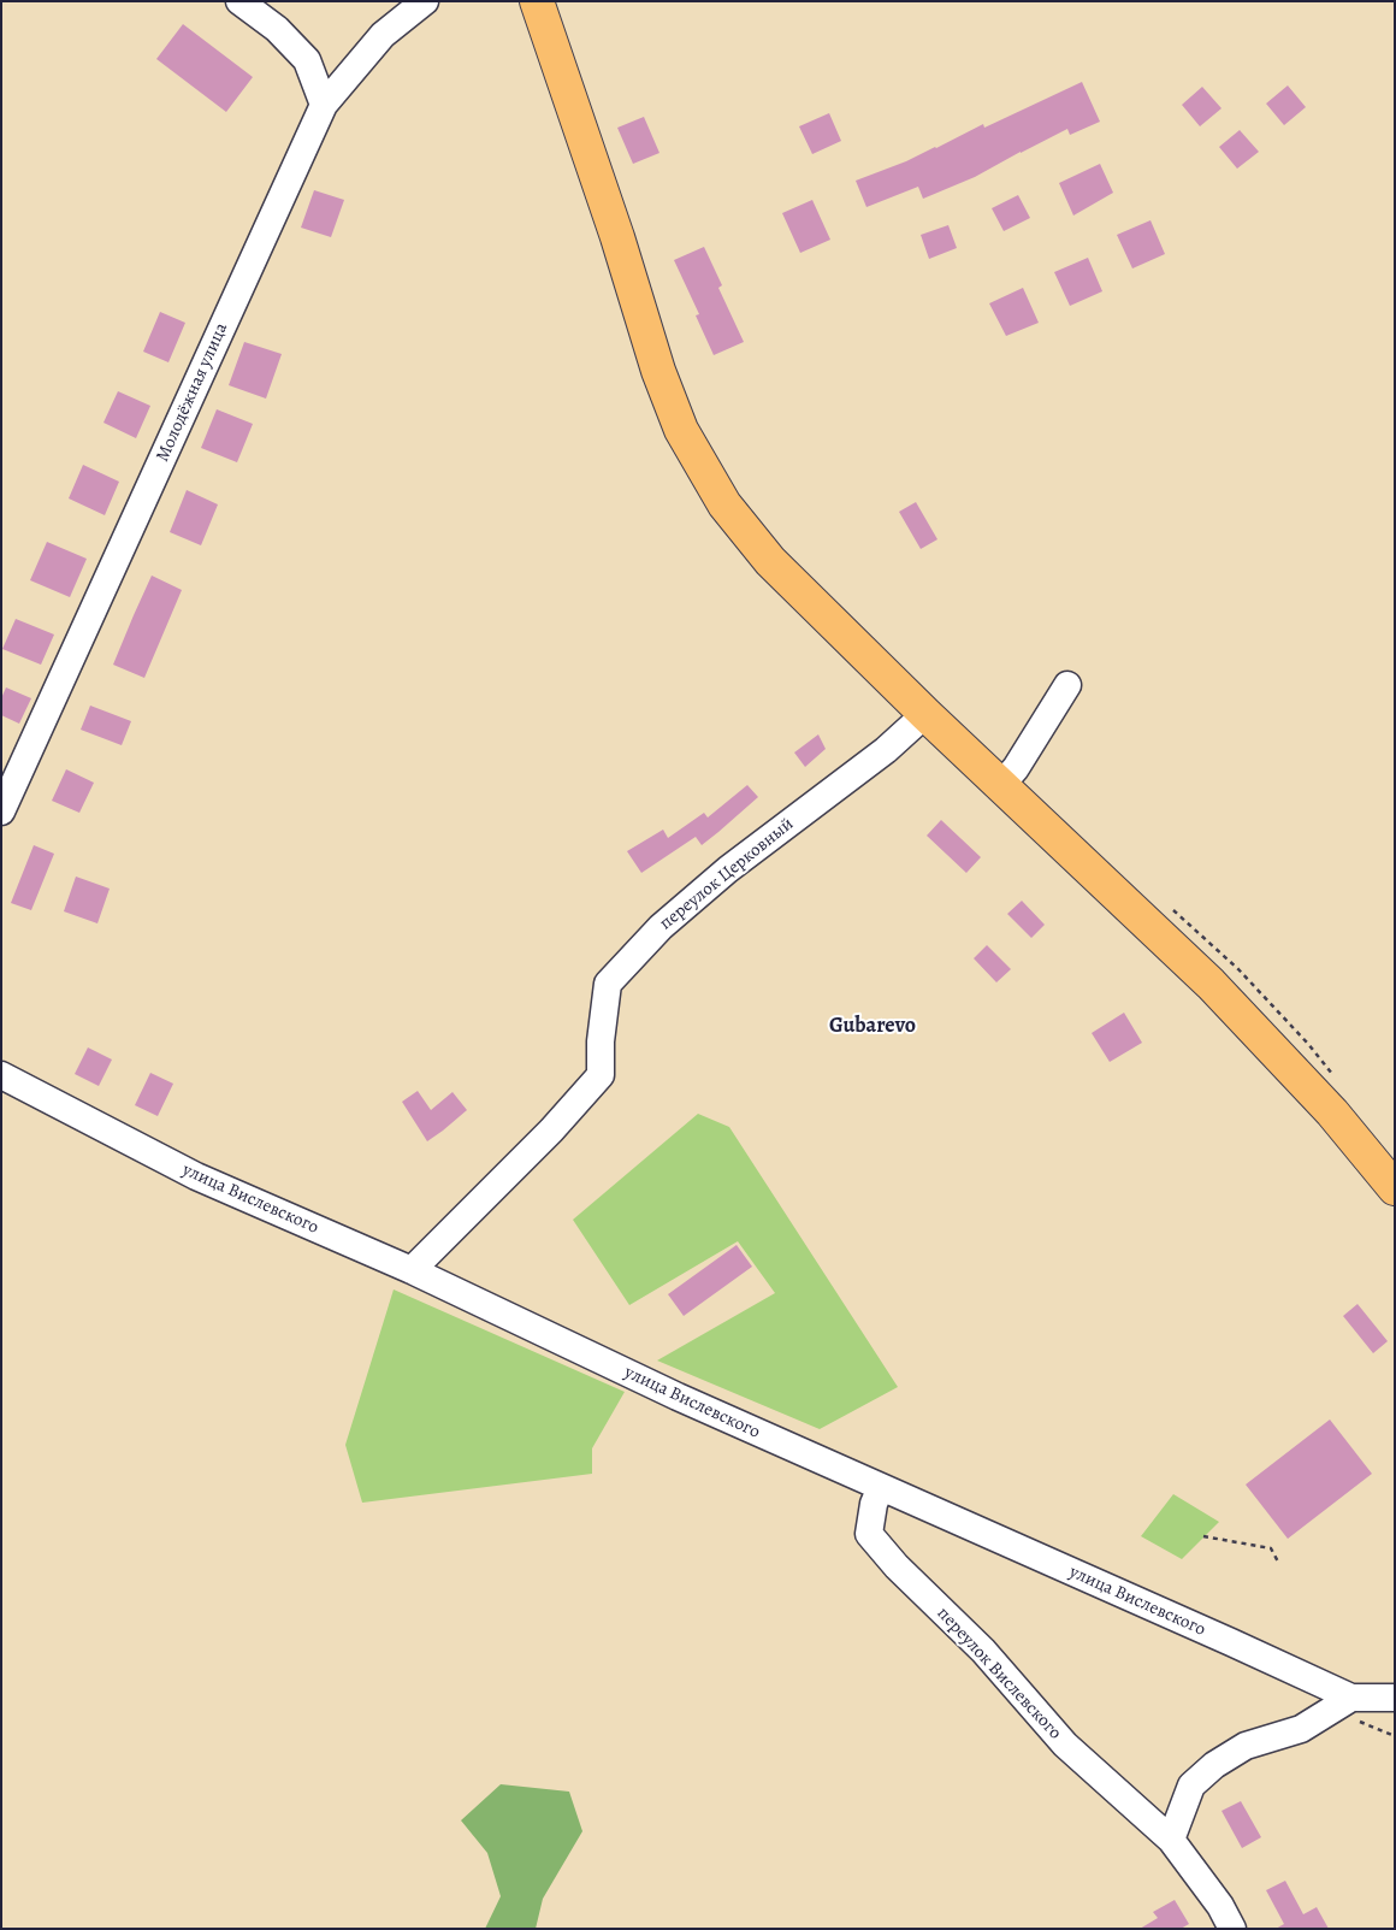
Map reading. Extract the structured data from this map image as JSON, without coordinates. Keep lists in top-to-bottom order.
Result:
{
  "streets": {
    "street": [
      "Молодёжная улица",
      "переулок Церковный",
      "улица Вислевского",
      "переулок Вислевского"
    ]
  },
  "crossings": [
    ["переулок Церковный", "улица Вислевского"],
    ["улица Вислевского", "переулок Вислевского"]
  ],
  "districts": ["Gubarevo"]
}
